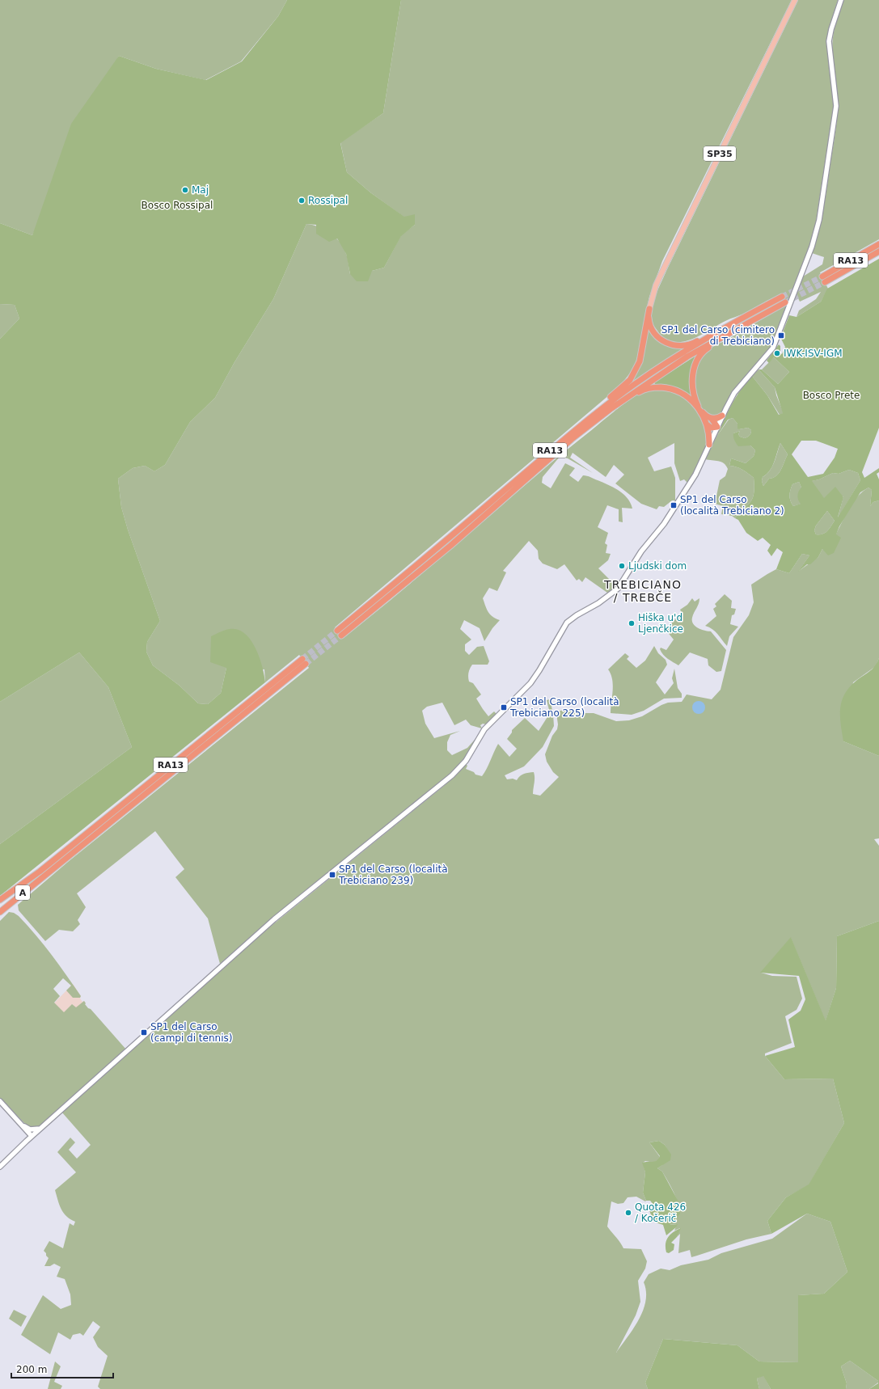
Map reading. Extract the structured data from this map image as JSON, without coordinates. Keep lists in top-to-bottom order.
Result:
{
  "streets": {
    "highway": ["RA13", "A"],
    "main road": ["SP35"]
  },
  "crossings": [
    ["RA13", "A"]
  ],
  "districts": ["TREBICIANO / TREBČE"],
  "parks": ["Bosco Rossipal", "Bosco Prete"],
  "places": {
    "other": [
      "Maj",
      "Rossipal",
      "IWK-ISV-IGM",
      "Ljudski dom",
      "Hiška u'd Ljenčkice",
      "Quota 426 / Kočerič"
    ],
    "transit": [
      "SP1 del Carso (cimitero di Trebiciano)",
      "SP1 del Carso (località Trebiciano 2)",
      "SP1 del Carso (località Trebiciano 225)",
      "SP1 del Carso (località Trebiciano 239)",
      "SP1 del Carso (campi di tennis)"
    ]
  },
  "scale_bar": "200 m"
}
